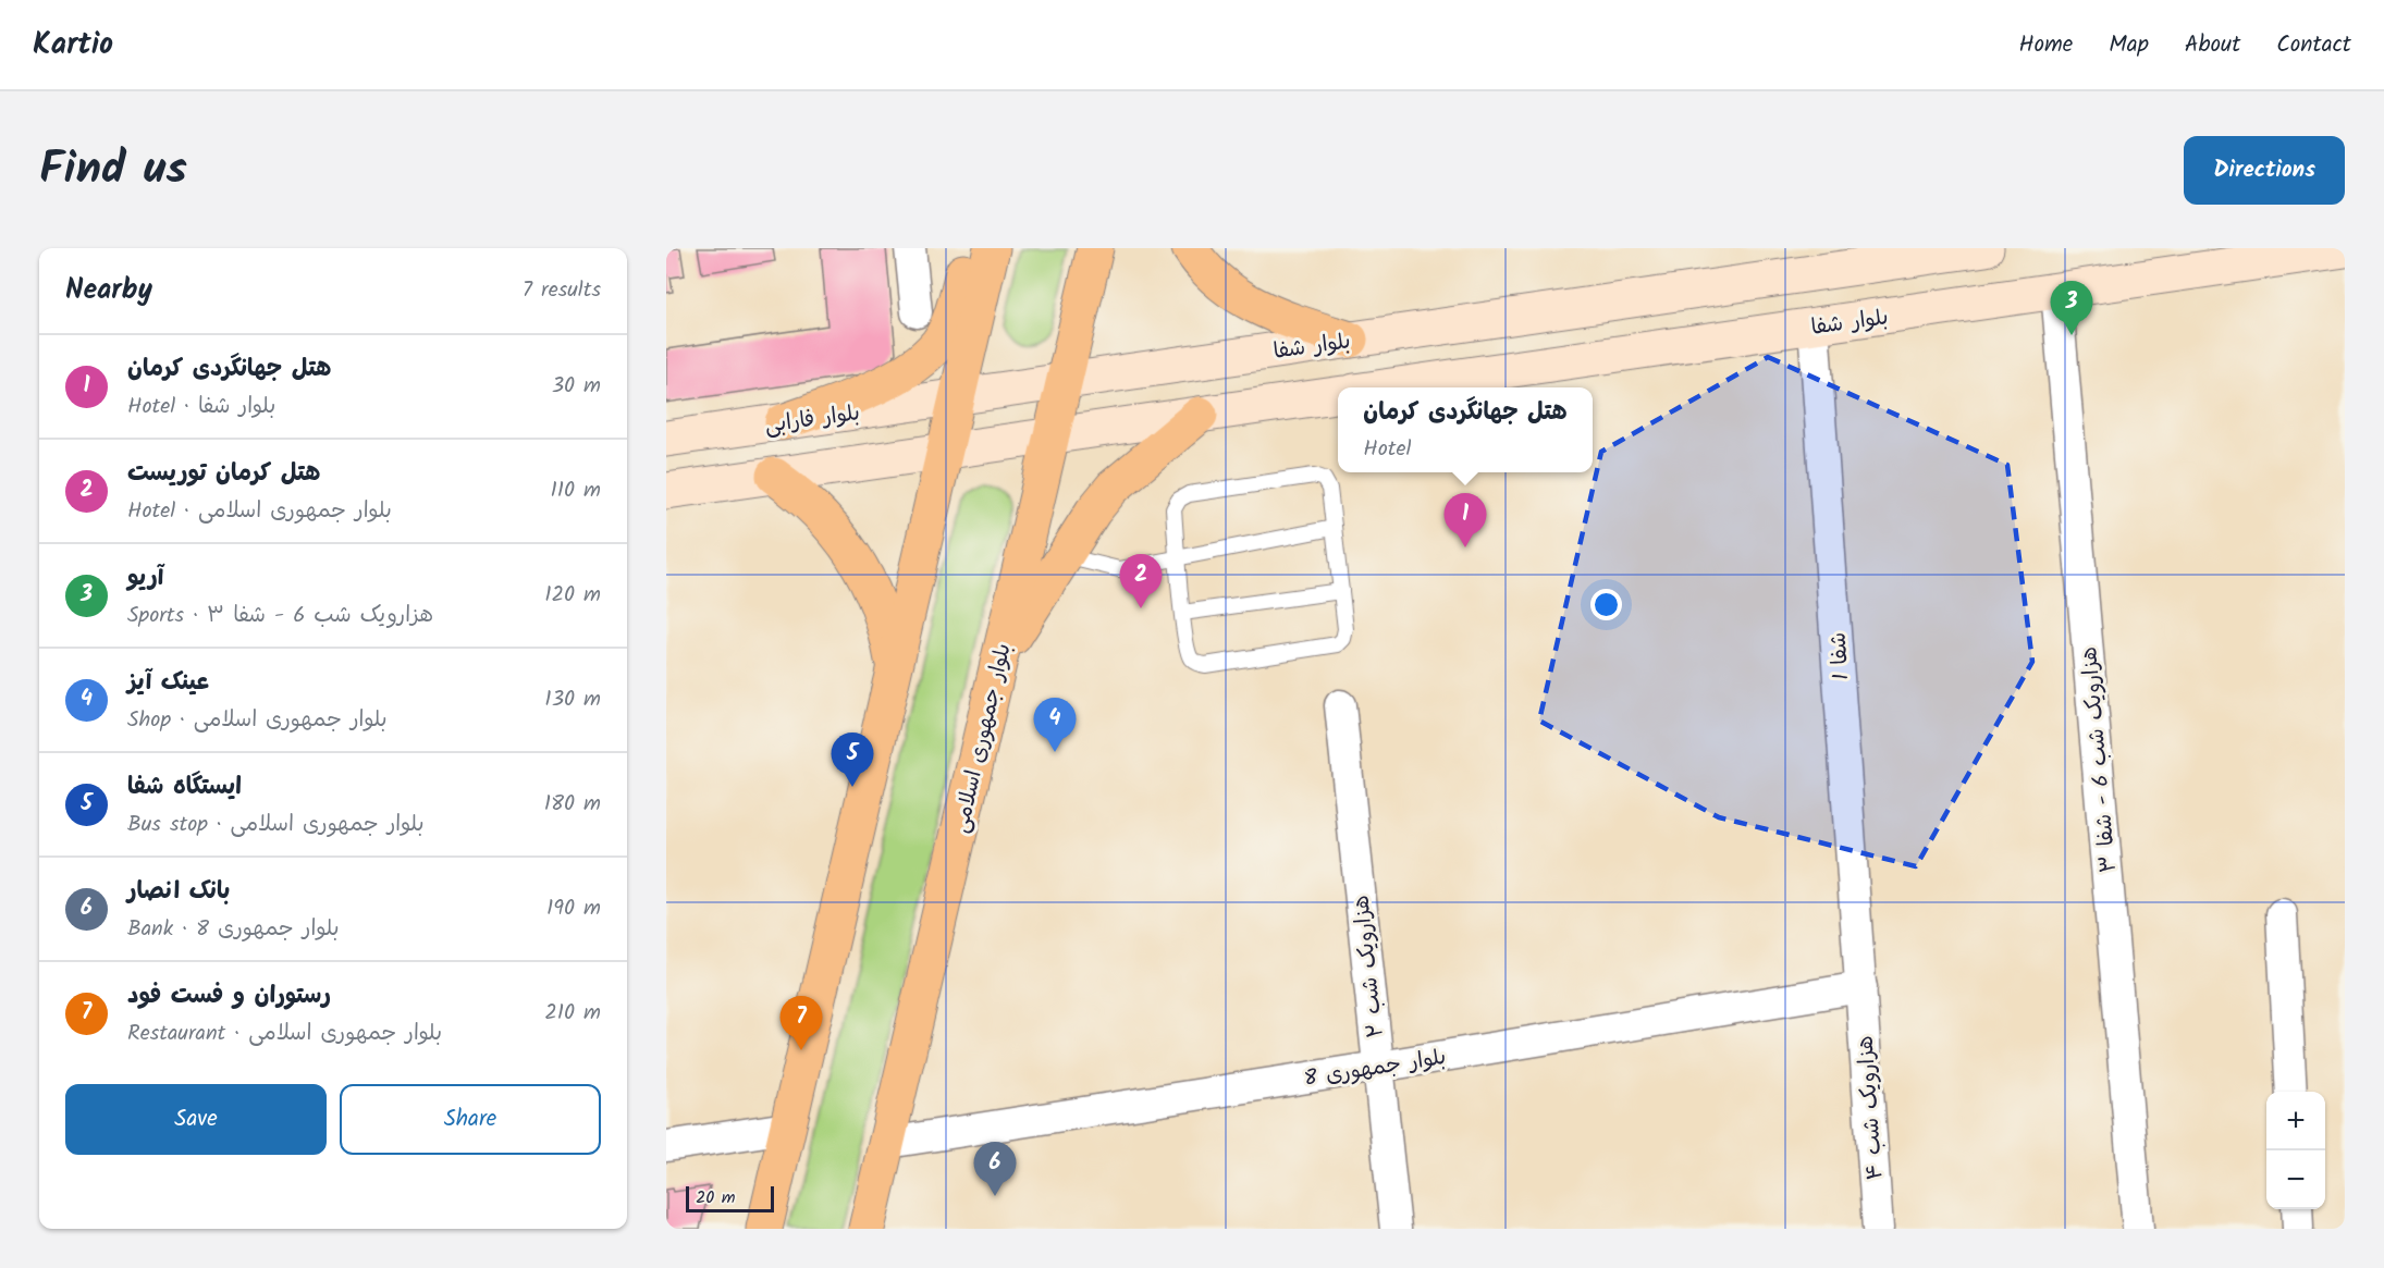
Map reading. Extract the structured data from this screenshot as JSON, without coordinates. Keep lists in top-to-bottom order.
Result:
{
  "streets": {
    "main road": ["بلوار جمهوری اسلامی"],
    "street": [
      "بلوار شفا",
      "بلوار فارابی",
      "شفا 1",
      "هزارویک شب 6 - شفا ۳",
      "هزارویک شب ۲",
      "بلوار جمهوری 8",
      "هزارویک شب ۴"
    ]
  },
  "crossings": [
    ["بلوار شفا", "بلوار فارابی"],
    ["بلوار شفا", "شفا 1"],
    ["بلوار شفا", "بلوار جمهوری اسلامی"],
    ["بلوار شفا", "هزارویک شب 6 - شفا ۳"],
    ["شفا 1", "بلوار جمهوری 8"],
    ["شفا 1", "هزارویک شب ۴"],
    ["بلوار جمهوری اسلامی", "بلوار جمهوری 8"],
    ["هزارویک شب ۲", "بلوار جمهوری 8"],
    ["بلوار جمهوری 8", "هزارویک شب ۴"]
  ],
  "scale_bar": "20 m",
  "page": {
    "header": "Kartio",
    "nav": [
      "Home",
      "Map",
      "About",
      "Contact"
    ],
    "title": "Find us",
    "buttons": [
      "Directions",
      ["Save", "Share"]
    ],
    "heading": ["Nearby", "7 results"],
    "pins": [
      "3",
      "1",
      "2",
      "4",
      "5",
      "7",
      "6"
    ],
    "list": [
      {
        "mark": "1",
        "name": "هتل جهانگردی کرمان",
        "note": "Hotel · بلوار شفا",
        "value": "30 m"
      },
      {
        "mark": "2",
        "name": "هتل کرمان توریست",
        "note": "Hotel · بلوار جمهوری اسلامی",
        "value": "110 m"
      },
      {
        "mark": "3",
        "name": "آریو",
        "note": "Sports · هزارویک شب 6 - شفا ۳",
        "value": "120 m"
      },
      {
        "mark": "4",
        "name": "عینک آیز",
        "note": "Shop · بلوار جمهوری اسلامی",
        "value": "130 m"
      },
      {
        "mark": "5",
        "name": "ایستگاه شفا",
        "note": "Bus stop · بلوار جمهوری اسلامی",
        "value": "180 m"
      },
      {
        "mark": "6",
        "name": "بانک انصار",
        "note": "Bank · بلوار جمهوری 8",
        "value": "190 m"
      },
      {
        "mark": "7",
        "name": "رستوران و فست فود",
        "note": "Restaurant · بلوار جمهوری اسلامی",
        "value": "210 m"
      }
    ],
    "popup": ["هتل جهانگردی کرمان", "Hotel"],
    "map_buttons": ["+", "−"],
    "scale": "20 m"
  }
}
